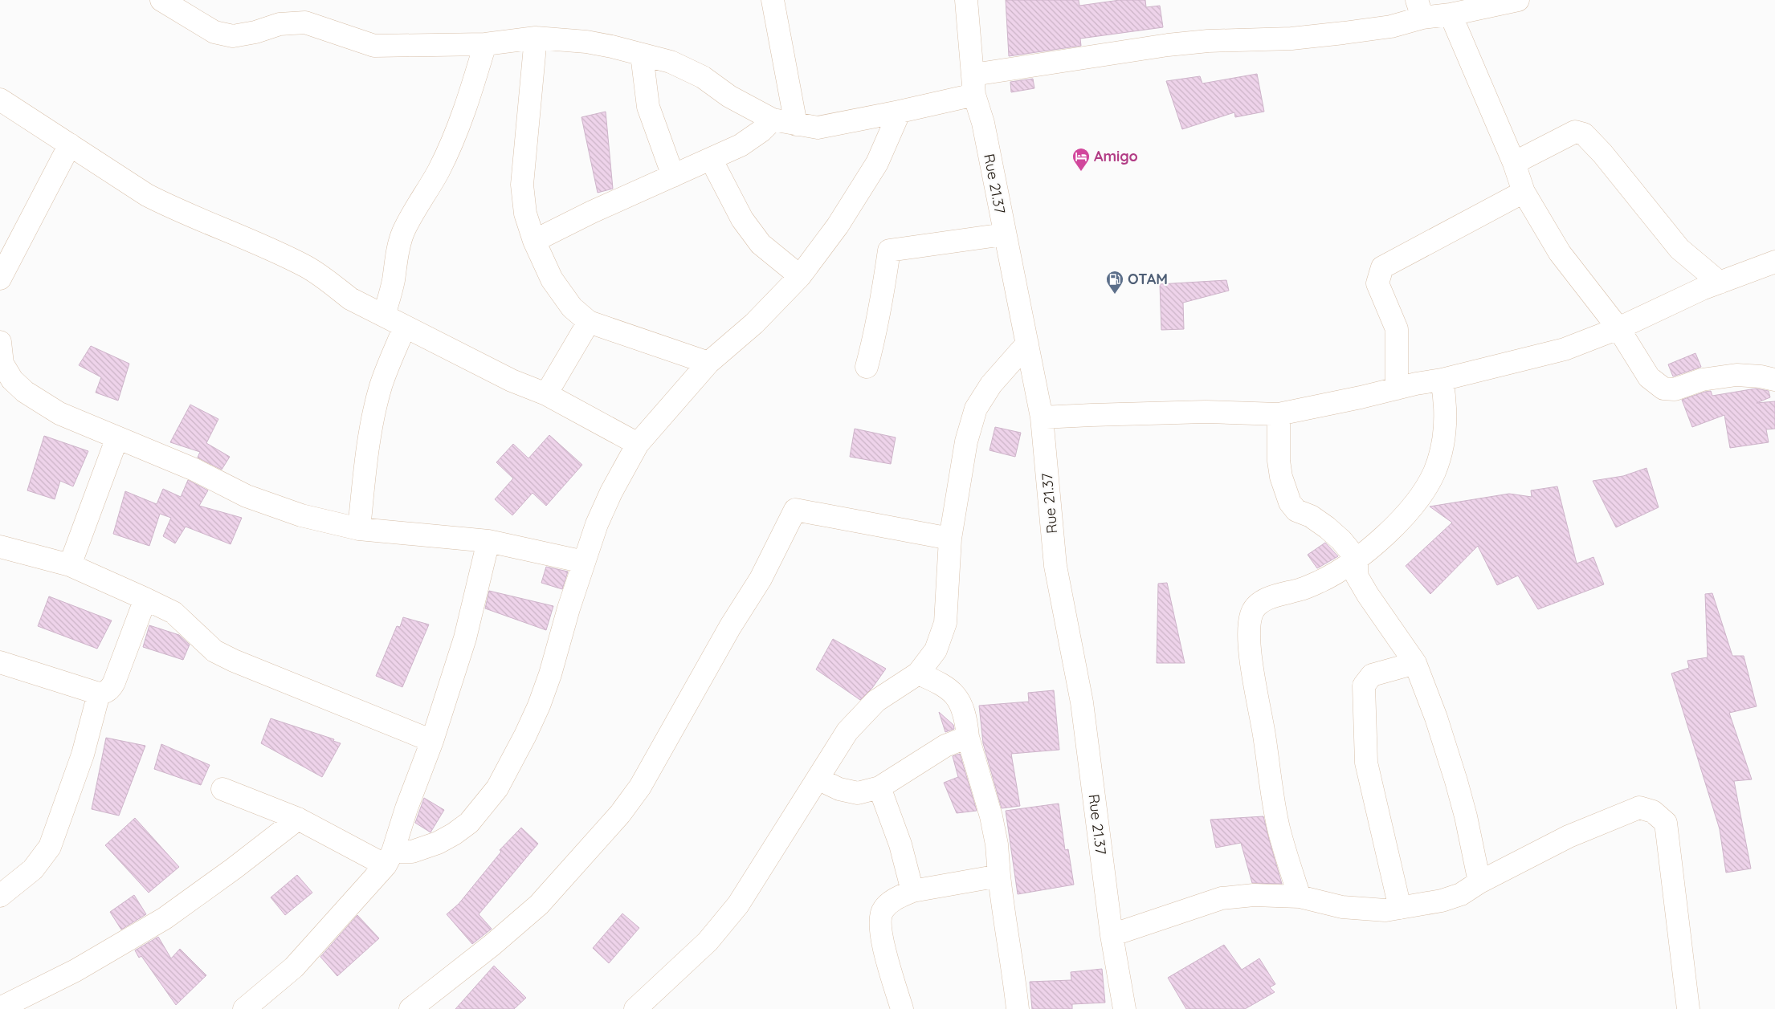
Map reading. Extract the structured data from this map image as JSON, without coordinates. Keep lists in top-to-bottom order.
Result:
{
  "streets": {
    "street": ["Rue 21.37"]
  },
  "places": {
    "hotel": ["Amigo"],
    "fuel station": ["OTAM"]
  }
}
